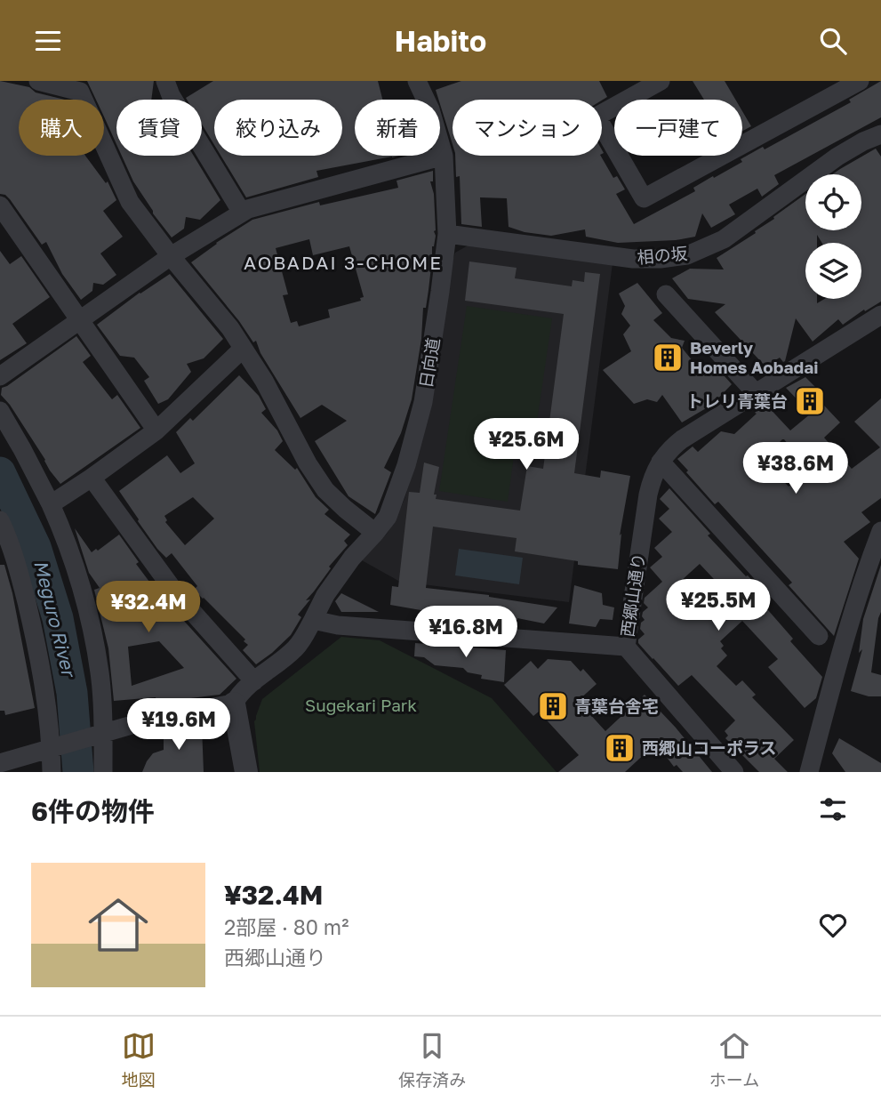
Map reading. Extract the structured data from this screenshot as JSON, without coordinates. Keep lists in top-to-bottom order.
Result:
{
  "streets": {
    "street": ["相の坂", "日向道", "西郷山通り"]
  },
  "crossings": [
    ["相の坂", "日向道"],
    ["日向道", "西郷山通り"]
  ],
  "districts": ["AOBADAI 3-CHOME"],
  "water": ["Meguro River"],
  "parks": ["Sugekari Park"],
  "places": {
    "building": [
      "Beverly Homes Aobadai",
      "トレリ青葉台",
      "青葉台舎宅",
      "西郷山コーポラス"
    ]
  },
  "page": {
    "header": "Habito",
    "chip": [
      "購入",
      "賃貸",
      "絞り込み",
      "新着",
      "マンション",
      "一戸建て"
    ],
    "price": [
      "¥25.6M",
      "¥38.6M",
      "¥25.5M",
      "¥32.4M",
      "¥16.8M",
      "¥19.6M"
    ],
    "heading": "6件の物件",
    "list": [
      {
        "name": "¥32.4M",
        "note": "2部屋 · 80 m² · 西郷山通り"
      }
    ],
    "tabs": ["地図", "保存済み", "ホーム"]
  }
}
